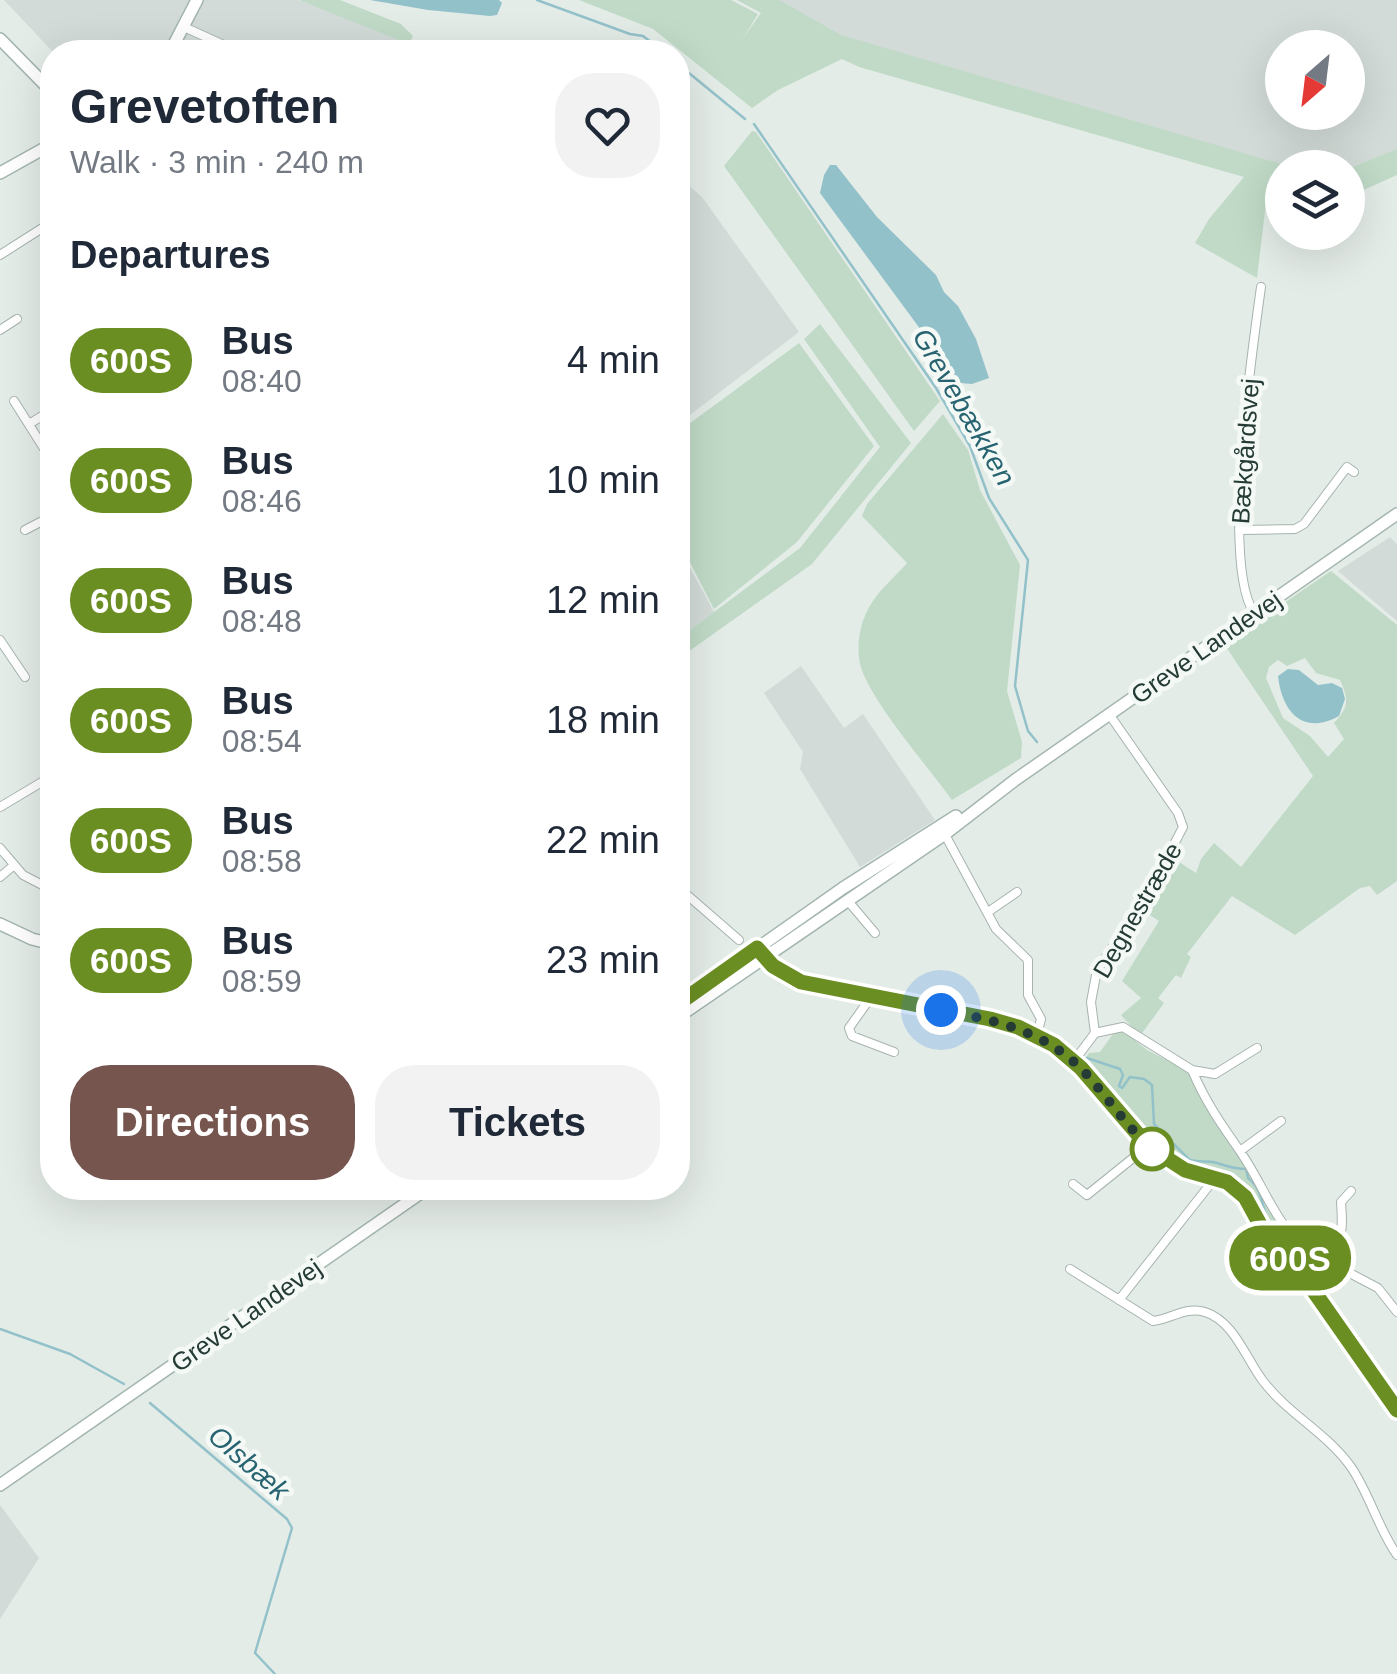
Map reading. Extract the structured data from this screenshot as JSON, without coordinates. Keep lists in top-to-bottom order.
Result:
{
  "streets": {
    "street": ["Bækgårdsvej", "Greve Landevej", "Degnestræde"]
  },
  "crossings": [
    ["Bækgårdsvej", "Greve Landevej"],
    ["Greve Landevej", "Degnestræde"]
  ],
  "water": ["Grevebækken", "Olsbæk"],
  "lines": ["bus line 600S"],
  "north": "bottom left",
  "page": {
    "on_map": "600S",
    "heading": [
      ["Grevetoften", "Walk · 3 min · 240 m"],
      "Departures"
    ],
    "list": [
      {
        "mark": "600S",
        "name": "Bus",
        "note": "08:40",
        "value": "4 min"
      },
      {
        "mark": "600S",
        "name": "Bus",
        "note": "08:46",
        "value": "10 min"
      },
      {
        "mark": "600S",
        "name": "Bus",
        "note": "08:48",
        "value": "12 min"
      },
      {
        "mark": "600S",
        "name": "Bus",
        "note": "08:54",
        "value": "18 min"
      },
      {
        "mark": "600S",
        "name": "Bus",
        "note": "08:58",
        "value": "22 min"
      },
      {
        "mark": "600S",
        "name": "Bus",
        "note": "08:59",
        "value": "23 min"
      }
    ],
    "buttons": ["Directions", "Tickets"]
  }
}
